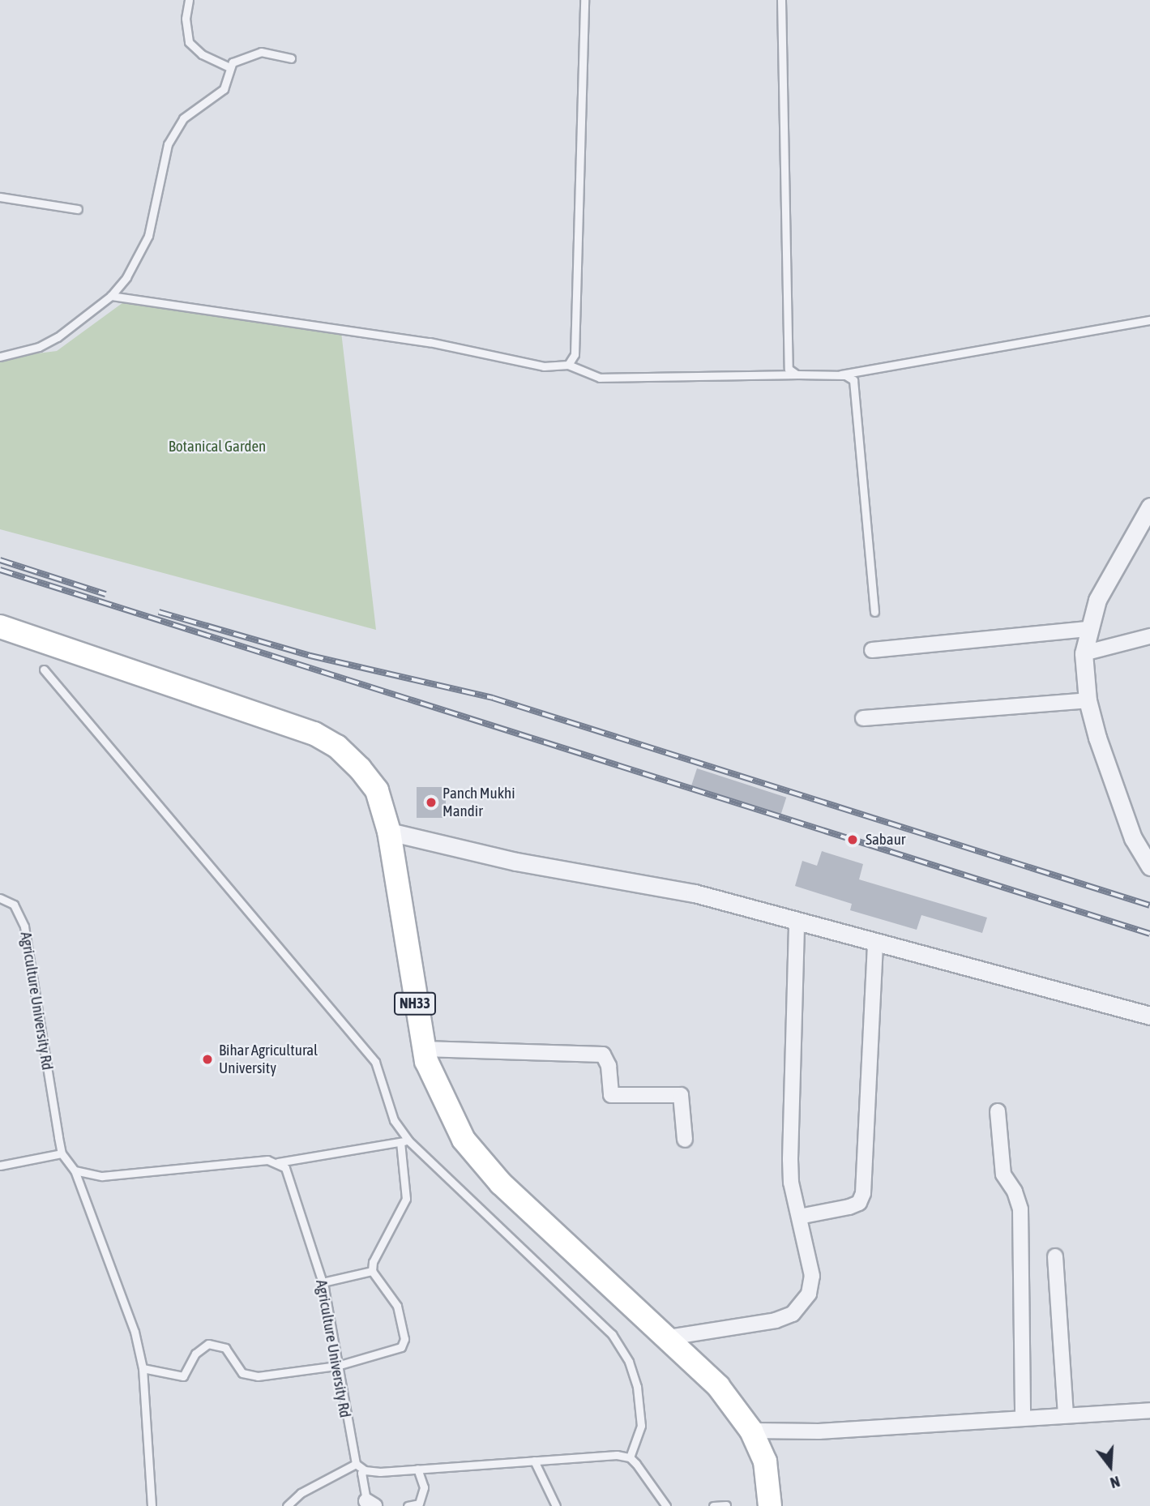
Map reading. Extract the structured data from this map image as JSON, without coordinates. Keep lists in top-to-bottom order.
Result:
{
  "streets": {
    "highway": ["NH33"],
    "lane": ["Agriculture University Rd"]
  },
  "parks": ["Botanical Garden"],
  "places": ["Panch Mukhi Mandir", "Sabaur", "Bihar Agricultural University"],
  "north": "bottom"
}
